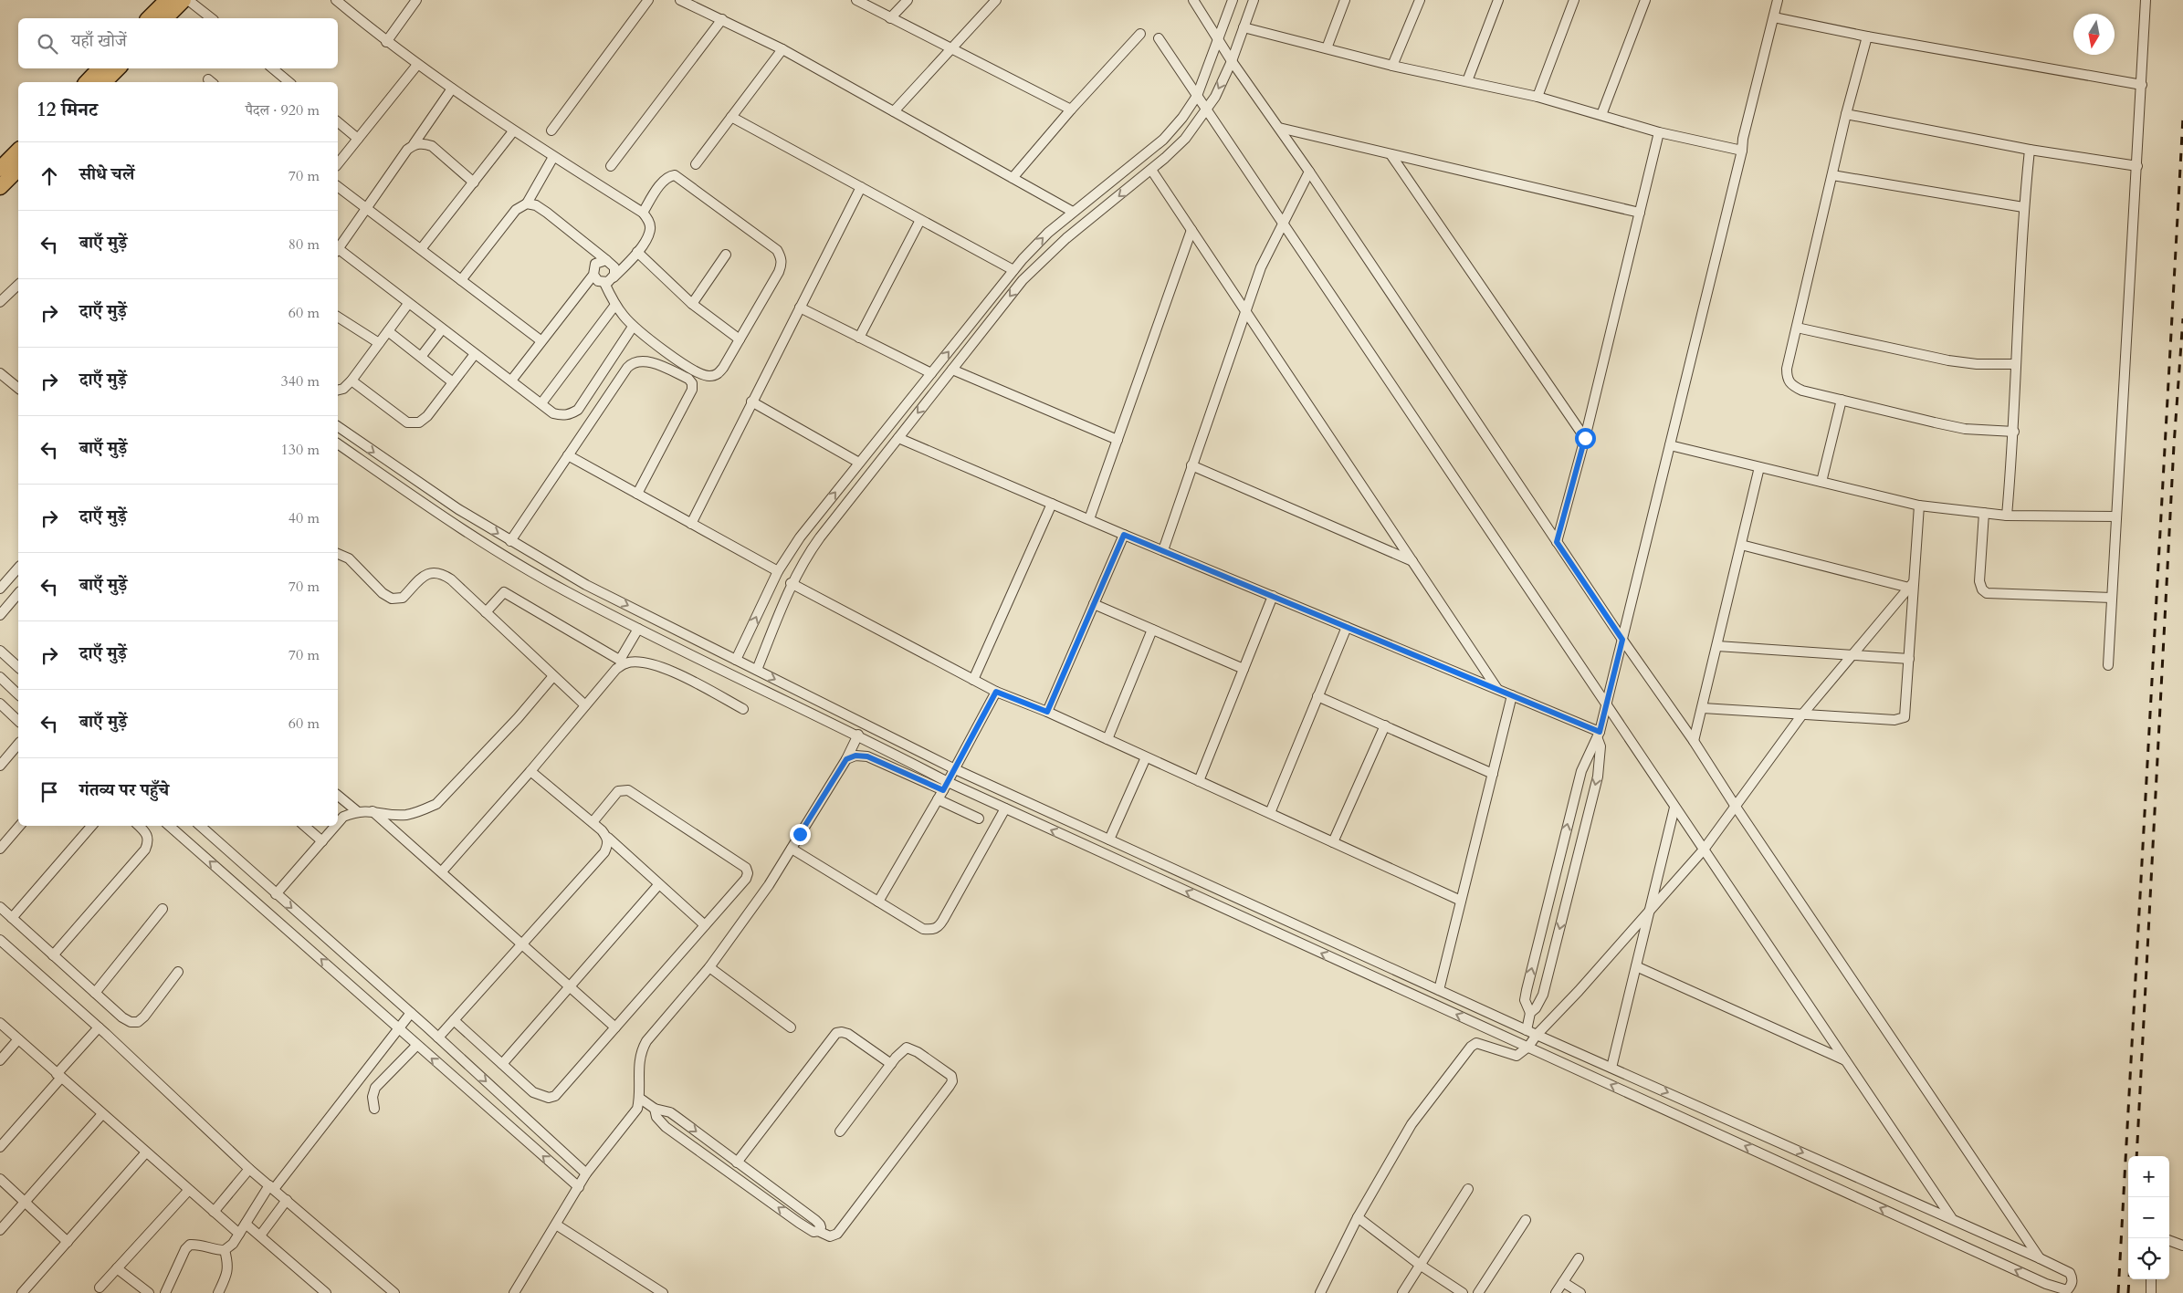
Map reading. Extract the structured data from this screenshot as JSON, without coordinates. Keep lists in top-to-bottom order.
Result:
{
  "north": "bottom",
  "page": {
    "search": "यहाँ खोजें",
    "heading": ["12 मिनट", "पैदल · 920 m"],
    "list": [
      ["सीधे चलें", "70 m"],
      ["बाएँ मुड़ें", "80 m"],
      ["दाएँ मुड़ें", "60 m"],
      ["दाएँ मुड़ें", "340 m"],
      ["बाएँ मुड़ें", "130 m"],
      ["दाएँ मुड़ें", "40 m"],
      ["बाएँ मुड़ें", "70 m"],
      ["दाएँ मुड़ें", "70 m"],
      ["बाएँ मुड़ें", "60 m"],
      "गंतव्य पर पहुँचे"
    ],
    "map_buttons": ["+", "−"]
  }
}
